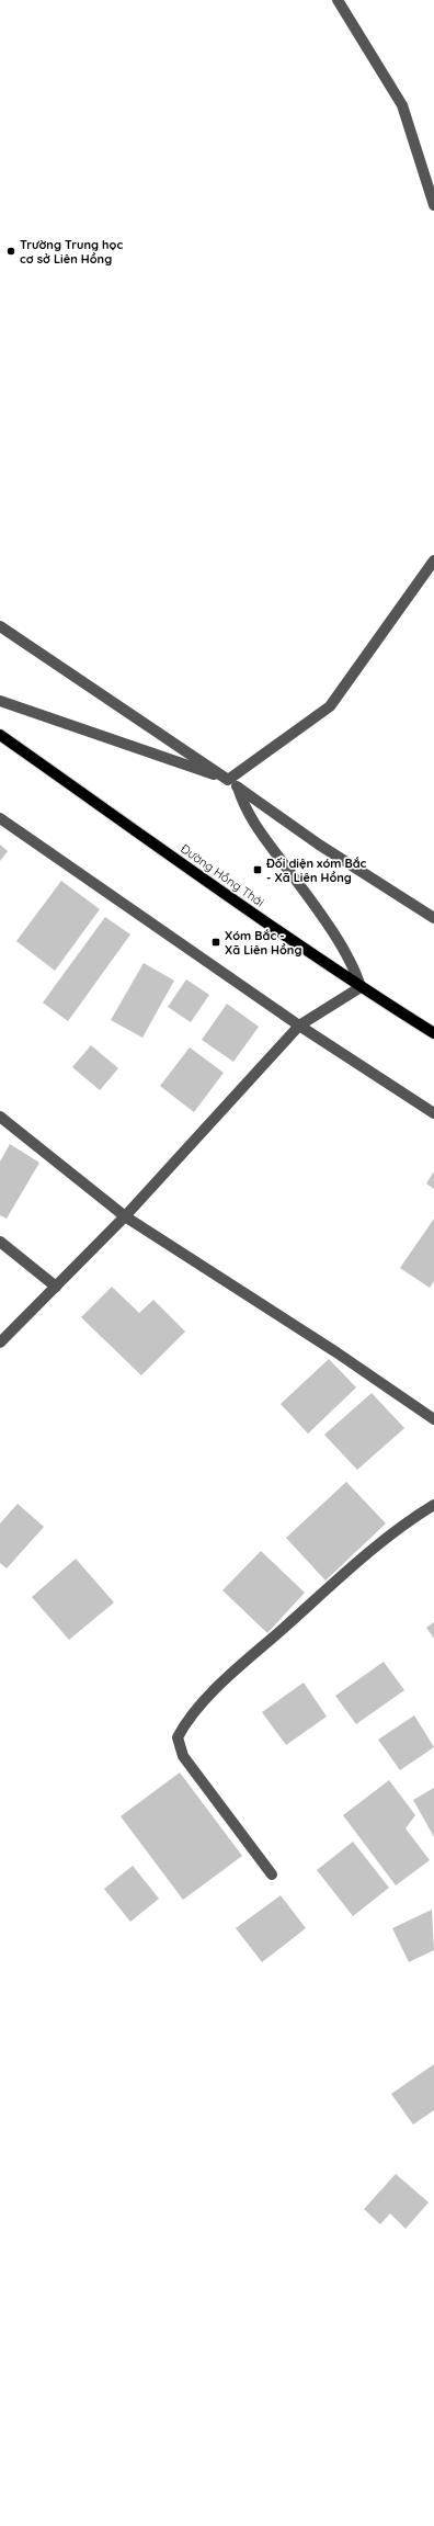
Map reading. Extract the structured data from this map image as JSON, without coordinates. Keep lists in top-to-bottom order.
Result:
{
  "streets": {
    "main road": ["Đường Hồng Thái"]
  },
  "places": {
    "other": ["Trường Trung học cơ sở Liên Hồng"],
    "transit": ["Đối diện xóm Bắc - Xã Liên Hồng", "Xóm Bắc - Xã Liên Hồng"]
  }
}
